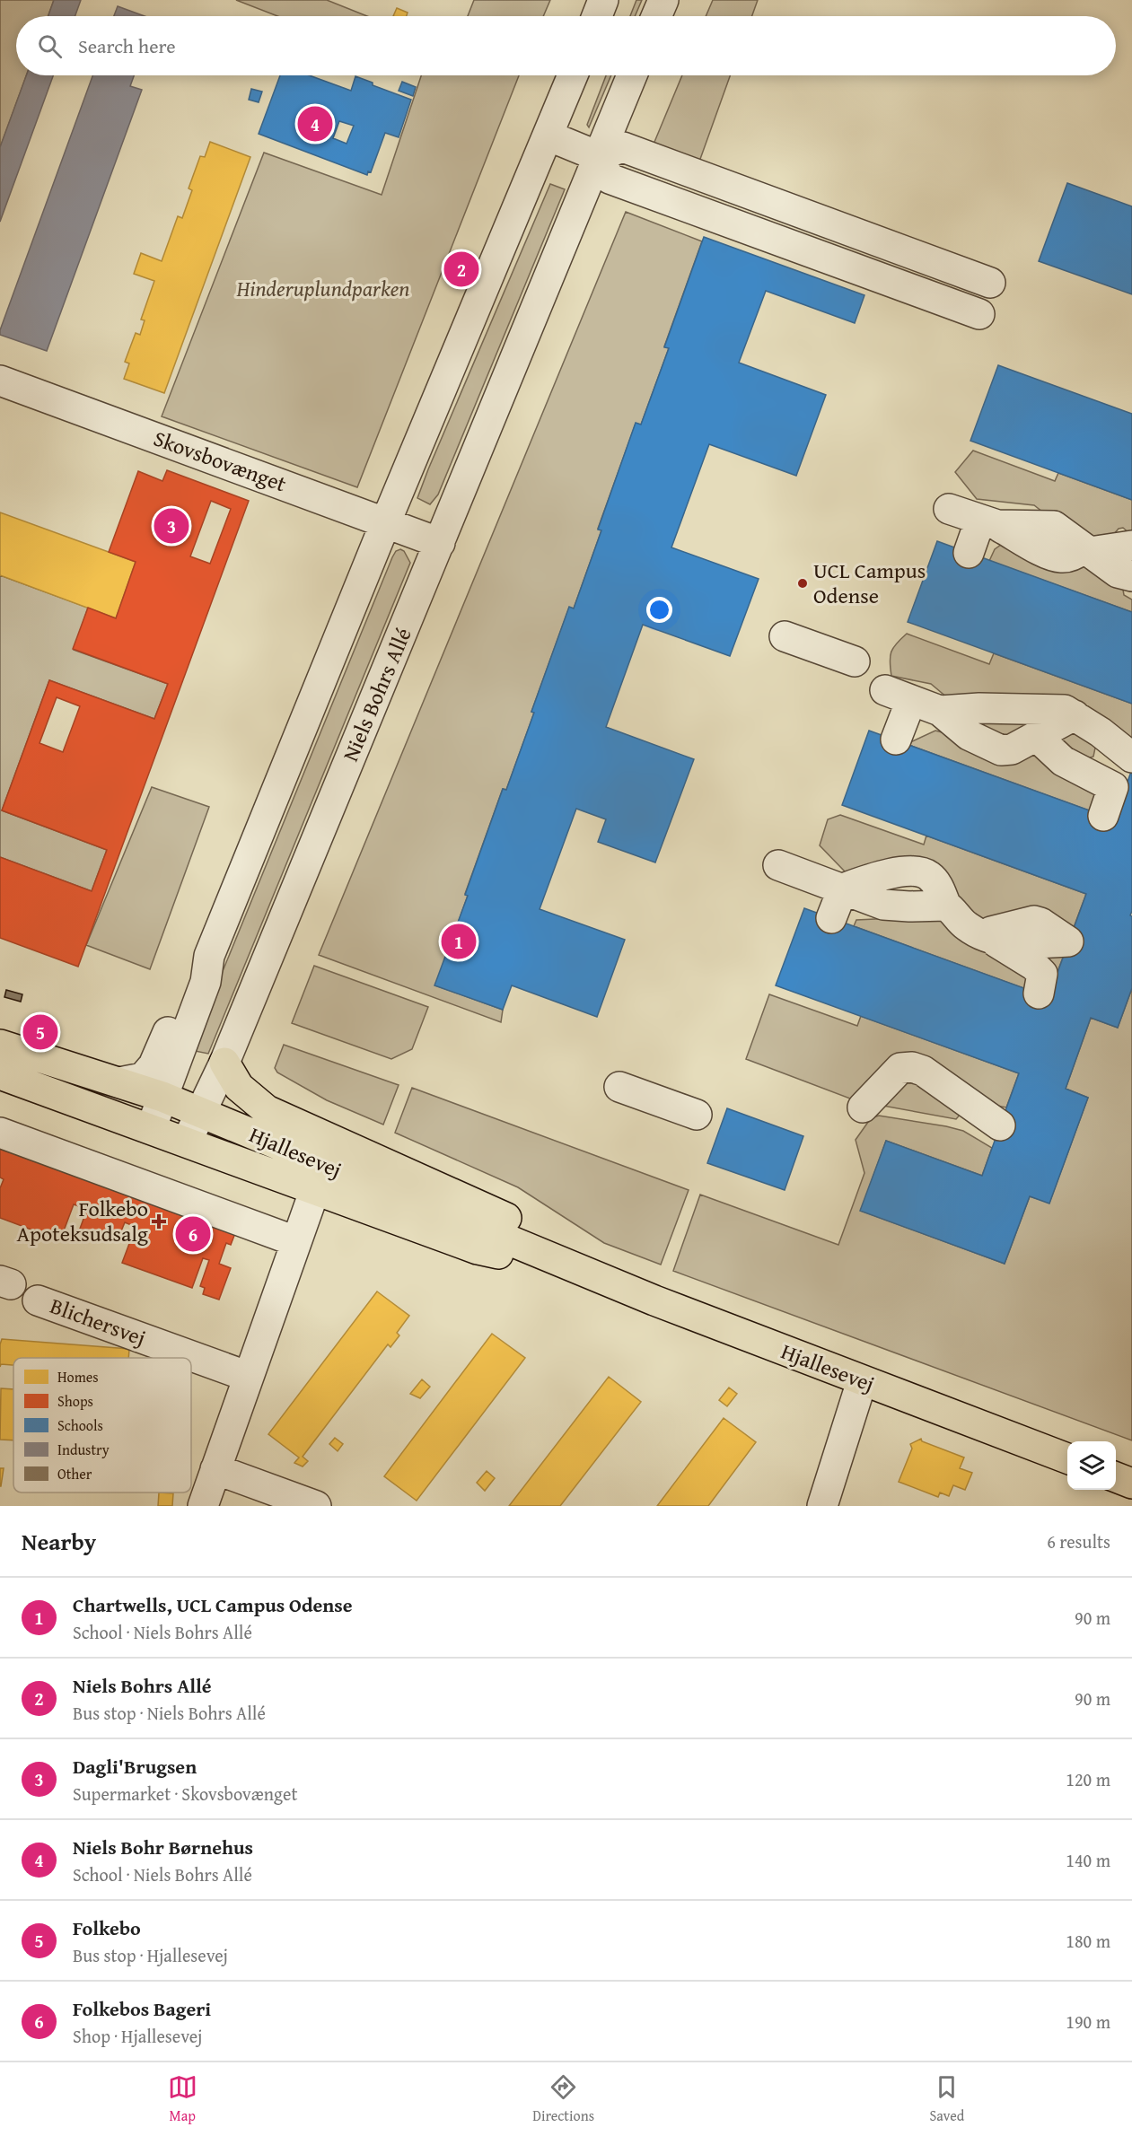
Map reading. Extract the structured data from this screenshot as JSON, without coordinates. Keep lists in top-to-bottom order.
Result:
{
  "streets": {
    "main road": ["Hjallesevej"],
    "street": ["Skovsbovænget", "Niels Bohrs Allé", "Blichersvej"]
  },
  "crossings": [
    ["Skovsbovænget", "Niels Bohrs Allé"],
    ["Niels Bohrs Allé", "Hjallesevej"]
  ],
  "parks": ["Hinderuplundparken"],
  "places": {
    "other": ["UCL Campus Odense"],
    "health": ["Folkebo Apoteksudsalg"]
  },
  "legend": [
    "Homes",
    "Shops",
    "Schools",
    "Industry",
    "Other"
  ],
  "page": {
    "search": "Search here",
    "pins": [
      "4",
      "2",
      "3",
      "1",
      "5",
      "6"
    ],
    "heading": ["Nearby", "6 results"],
    "list": [
      {
        "mark": "1",
        "name": "Chartwells, UCL Campus Odense",
        "note": "School · Niels Bohrs Allé",
        "value": "90 m"
      },
      {
        "mark": "2",
        "name": "Niels Bohrs Allé",
        "note": "Bus stop · Niels Bohrs Allé",
        "value": "90 m"
      },
      {
        "mark": "3",
        "name": "Dagli'Brugsen",
        "note": "Supermarket · Skovsbovænget",
        "value": "120 m"
      },
      {
        "mark": "4",
        "name": "Niels Bohr Børnehus",
        "note": "School · Niels Bohrs Allé",
        "value": "140 m"
      },
      {
        "mark": "5",
        "name": "Folkebo",
        "note": "Bus stop · Hjallesevej",
        "value": "180 m"
      },
      {
        "mark": "6",
        "name": "Folkebos Bageri",
        "note": "Shop · Hjallesevej",
        "value": "190 m"
      }
    ],
    "nav": ["Map", "Directions", "Saved"]
  }
}
